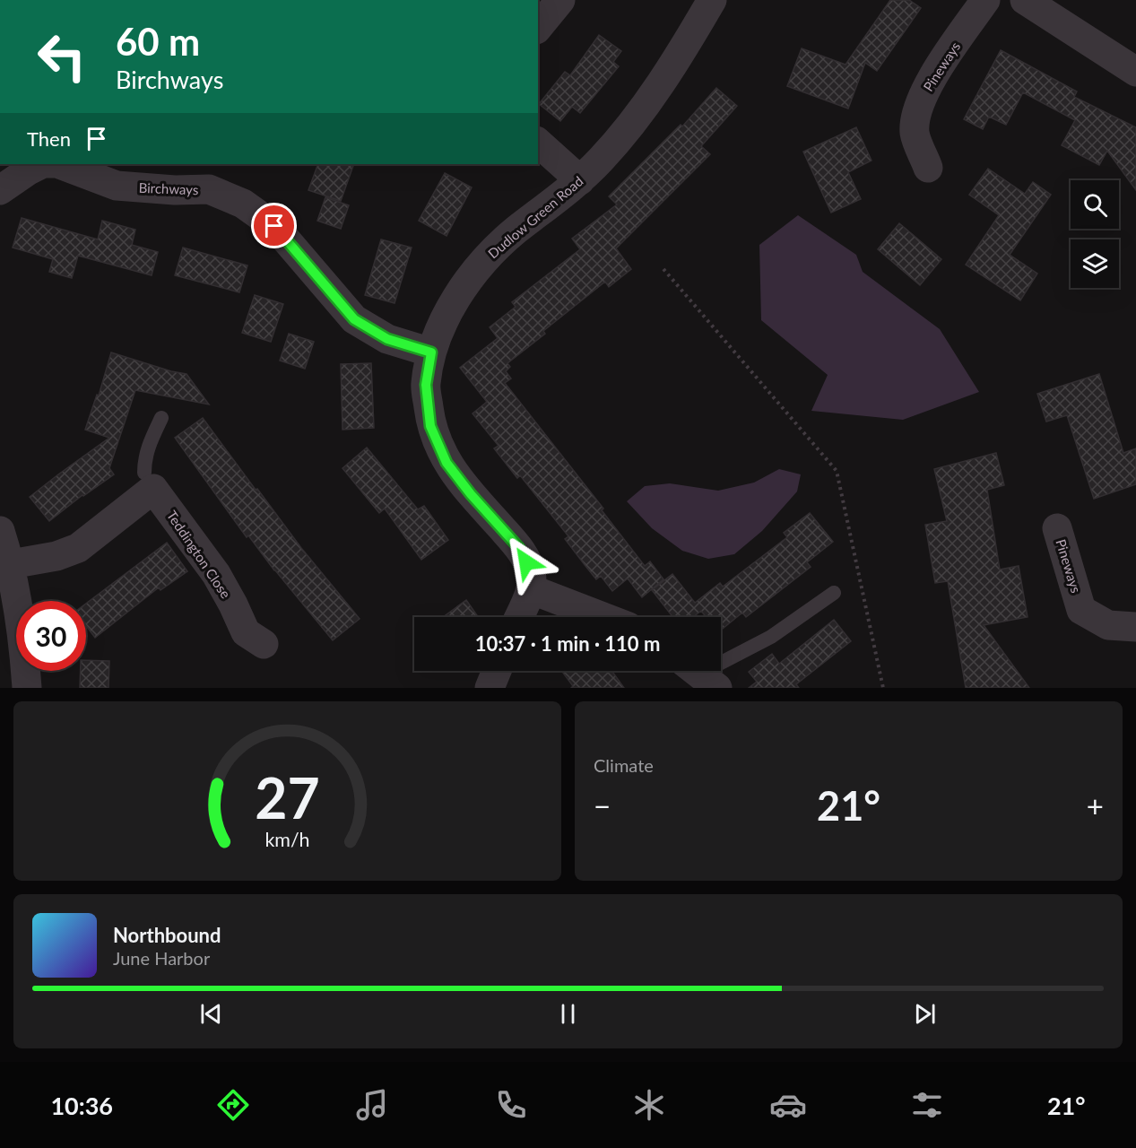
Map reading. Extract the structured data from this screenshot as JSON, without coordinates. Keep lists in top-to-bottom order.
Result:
{
  "streets": {
    "street": [
      "Pineways",
      "Birchways",
      "Dudlow Green Road",
      "Teddington Close"
    ]
  },
  "crossings": [
    ["Birchways", "Dudlow Green Road"]
  ],
  "page": {
    "turn": ["60 m", "Birchways"],
    "then": "Then",
    "limit": "30",
    "trip": "10:37 · 1 min · 110 m",
    "tile": "Climate",
    "heat": ["−", "21°", "+"],
    "song": ["Northbound", "June Harbor"],
    "tabs": ["10:36", "21°"],
    "gauge": ["27", "km/h"]
  }
}
